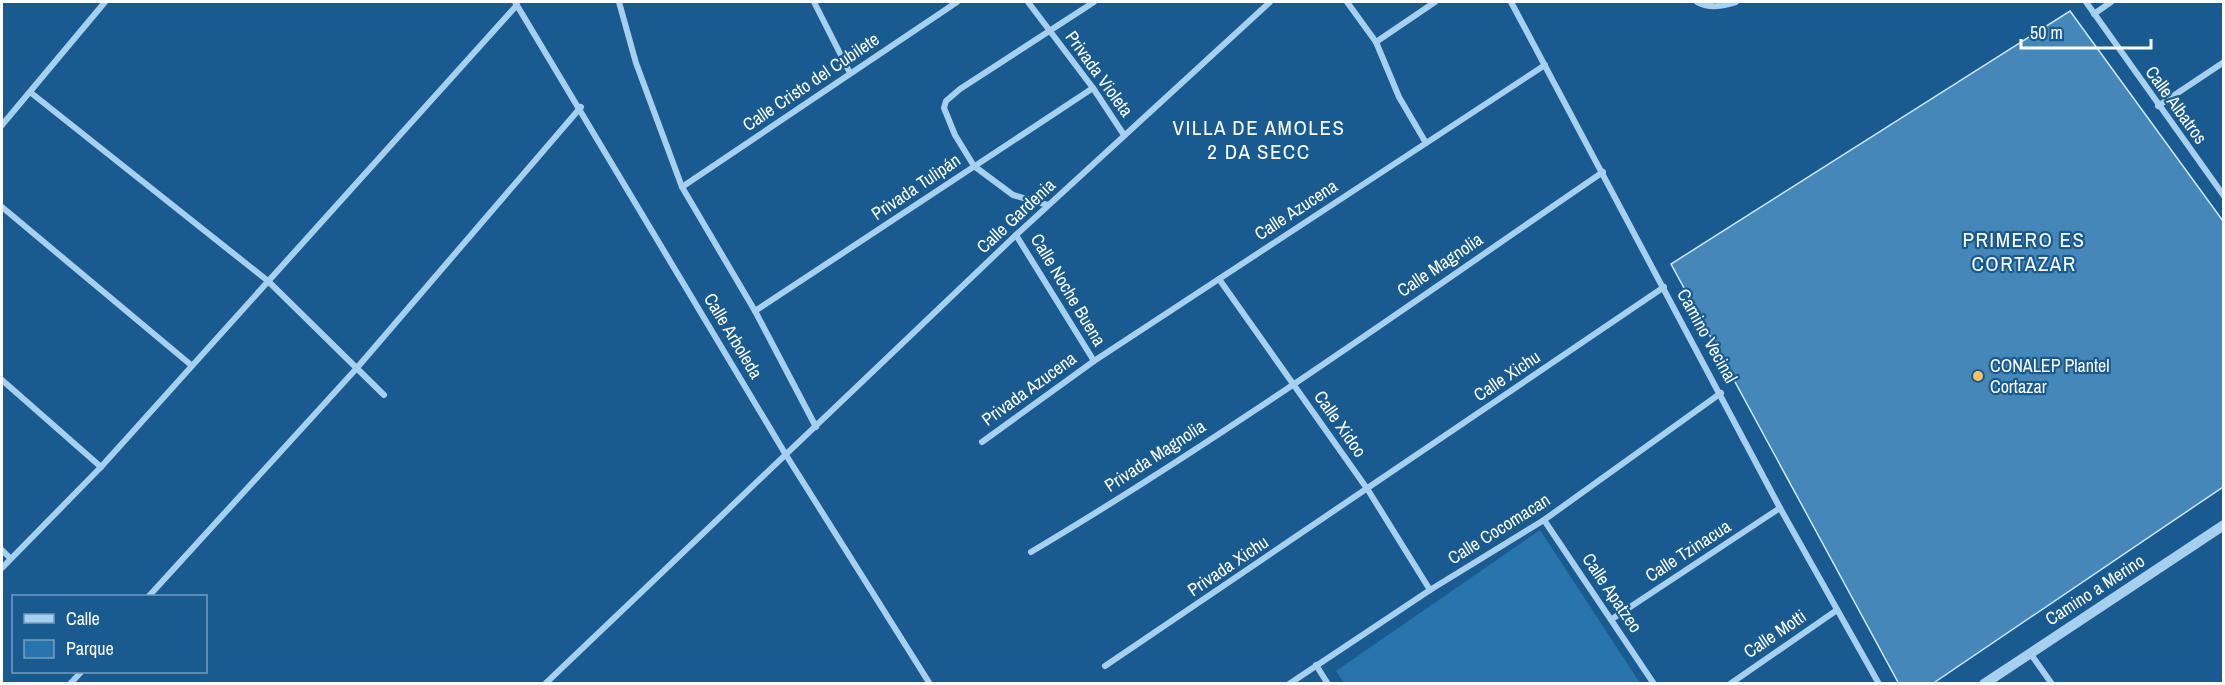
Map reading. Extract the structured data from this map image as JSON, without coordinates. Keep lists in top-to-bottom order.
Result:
{
  "streets": {
    "street": [
      "Privada Violeta",
      "Calle Cristo del Cubilete",
      "Calle Albatros",
      "Privada Tulipán",
      "Calle Azucena",
      "Calle Gardenia",
      "Calle Magnolia",
      "Calle Noche Buena",
      "Calle Arboleda",
      "Camino Vecinal",
      "Calle Xichu",
      "Privada Azucena",
      "Calle Xidoo",
      "Privada Magnolia",
      "Calle Cocomacan",
      "Calle Tzinacua",
      "Privada Xichu",
      "Camino a Merino",
      "Calle Apatzeo",
      "Calle Motti"
    ]
  },
  "crossings": [
    ["Privada Violeta", "Privada Tulipán"],
    ["Privada Violeta", "Calle Gardenia"],
    ["Calle Azucena", "Calle Noche Buena"],
    ["Calle Azucena", "Camino Vecinal"],
    ["Calle Azucena", "Privada Azucena"],
    ["Calle Azucena", "Calle Xidoo"],
    ["Calle Gardenia", "Calle Noche Buena"],
    ["Calle Gardenia", "Calle Arboleda"],
    ["Calle Magnolia", "Camino Vecinal"],
    ["Calle Magnolia", "Calle Xidoo"],
    ["Calle Magnolia", "Privada Magnolia"],
    ["Calle Noche Buena", "Privada Azucena"],
    ["Camino Vecinal", "Calle Xichu"],
    ["Camino Vecinal", "Calle Cocomacan"],
    ["Camino Vecinal", "Calle Tzinacua"],
    ["Camino Vecinal", "Calle Motti"],
    ["Calle Xichu", "Calle Xidoo"],
    ["Calle Xichu", "Privada Xichu"],
    ["Calle Xidoo", "Privada Magnolia"],
    ["Calle Xidoo", "Calle Cocomacan"],
    ["Calle Xidoo", "Privada Xichu"],
    ["Calle Cocomacan", "Calle Apatzeo"],
    ["Calle Tzinacua", "Calle Apatzeo"]
  ],
  "districts": ["VILLA DE AMOLES 2 DA SECC", "PRIMERO ES CORTAZAR"],
  "places": ["CONALEP Plantel Cortazar"],
  "legend": ["Calle", "Parque"],
  "scale_bar": "50 m"
}
